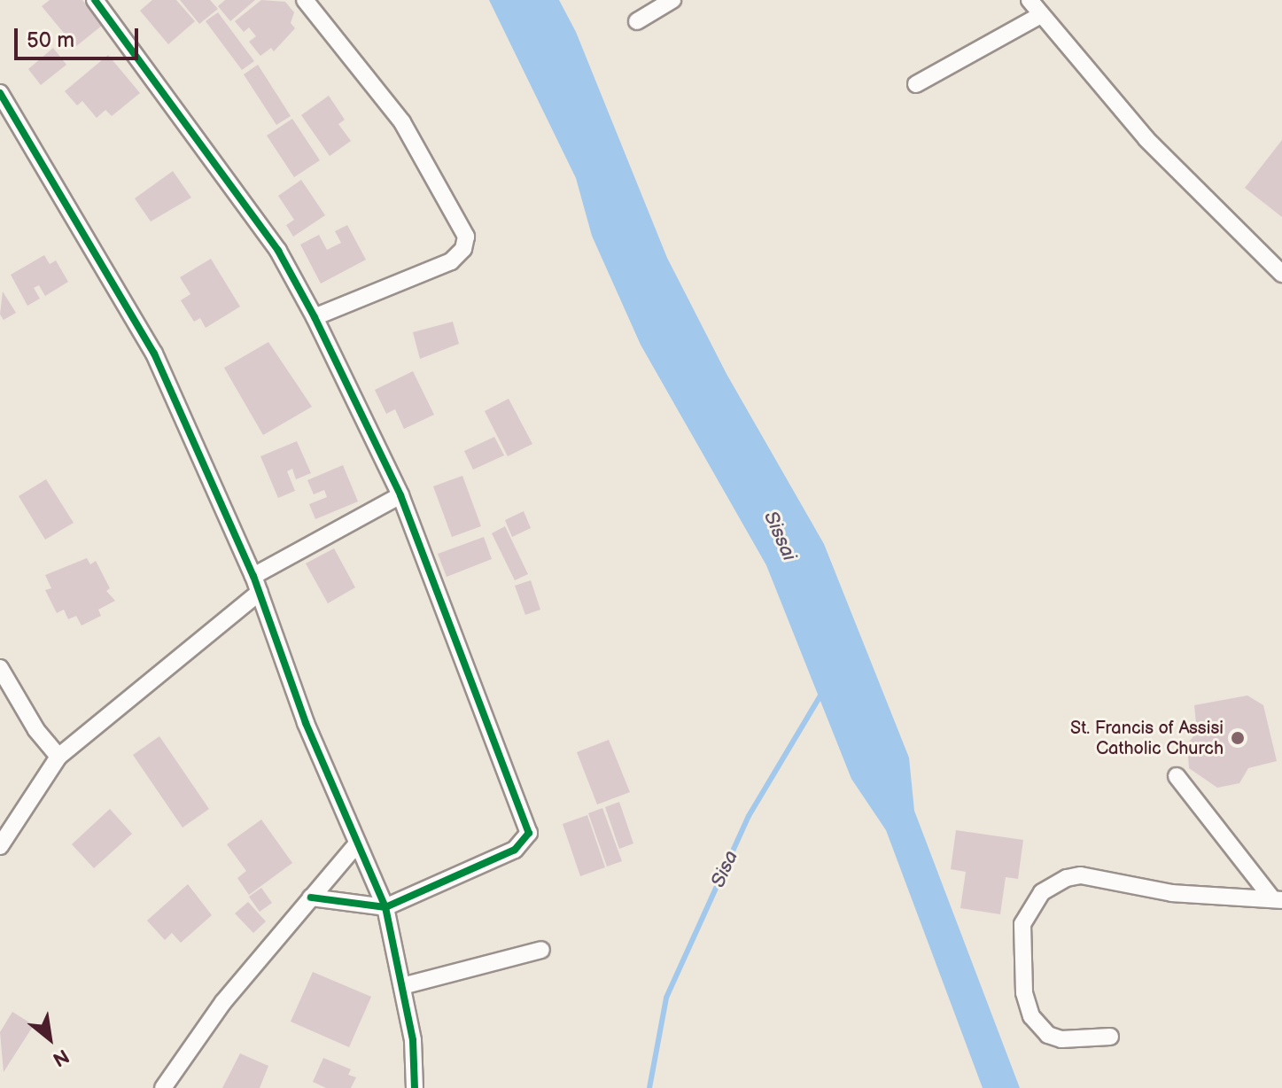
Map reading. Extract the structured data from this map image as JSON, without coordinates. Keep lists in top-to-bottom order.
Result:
{
  "water": ["Sissai", "Sisa"],
  "places": ["St. Francis of Assisi Catholic Church"],
  "scale_bar": "50 m",
  "north": "bottom right"
}
